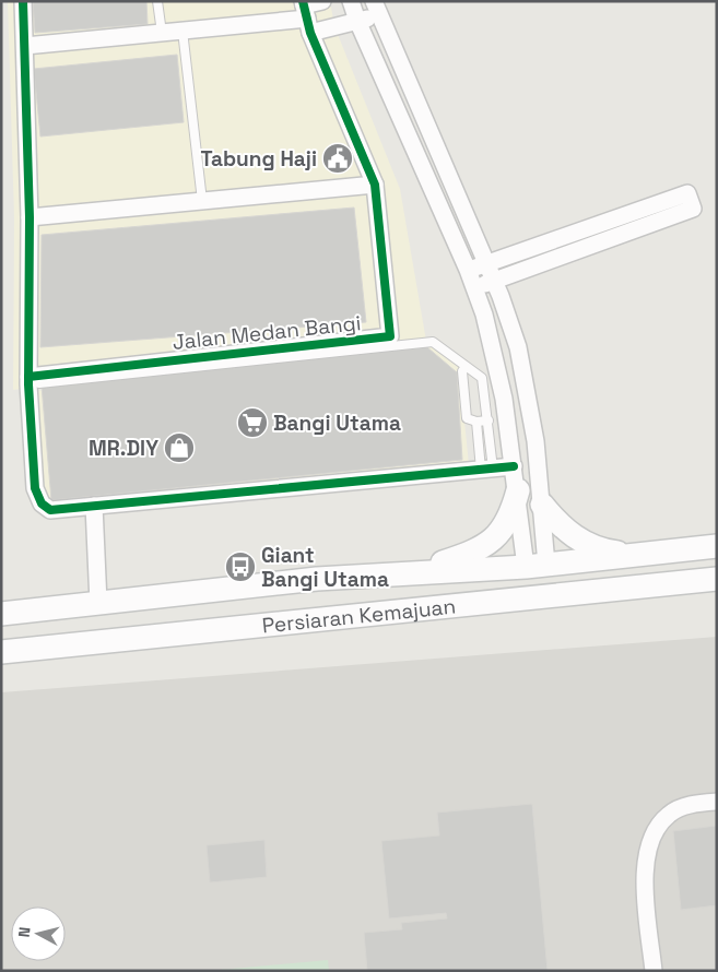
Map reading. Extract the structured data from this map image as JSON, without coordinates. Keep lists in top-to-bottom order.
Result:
{
  "streets": {
    "main road": ["Persiaran Kemajuan"],
    "street": ["Jalan Medan Bangi"]
  },
  "places": {
    "public building": ["Tabung Haji"],
    "supermarket": ["Bangi Utama"],
    "shop": ["MR.DIY"],
    "bus stop": ["Giant Bangi Utama"]
  },
  "north": "left"
}
